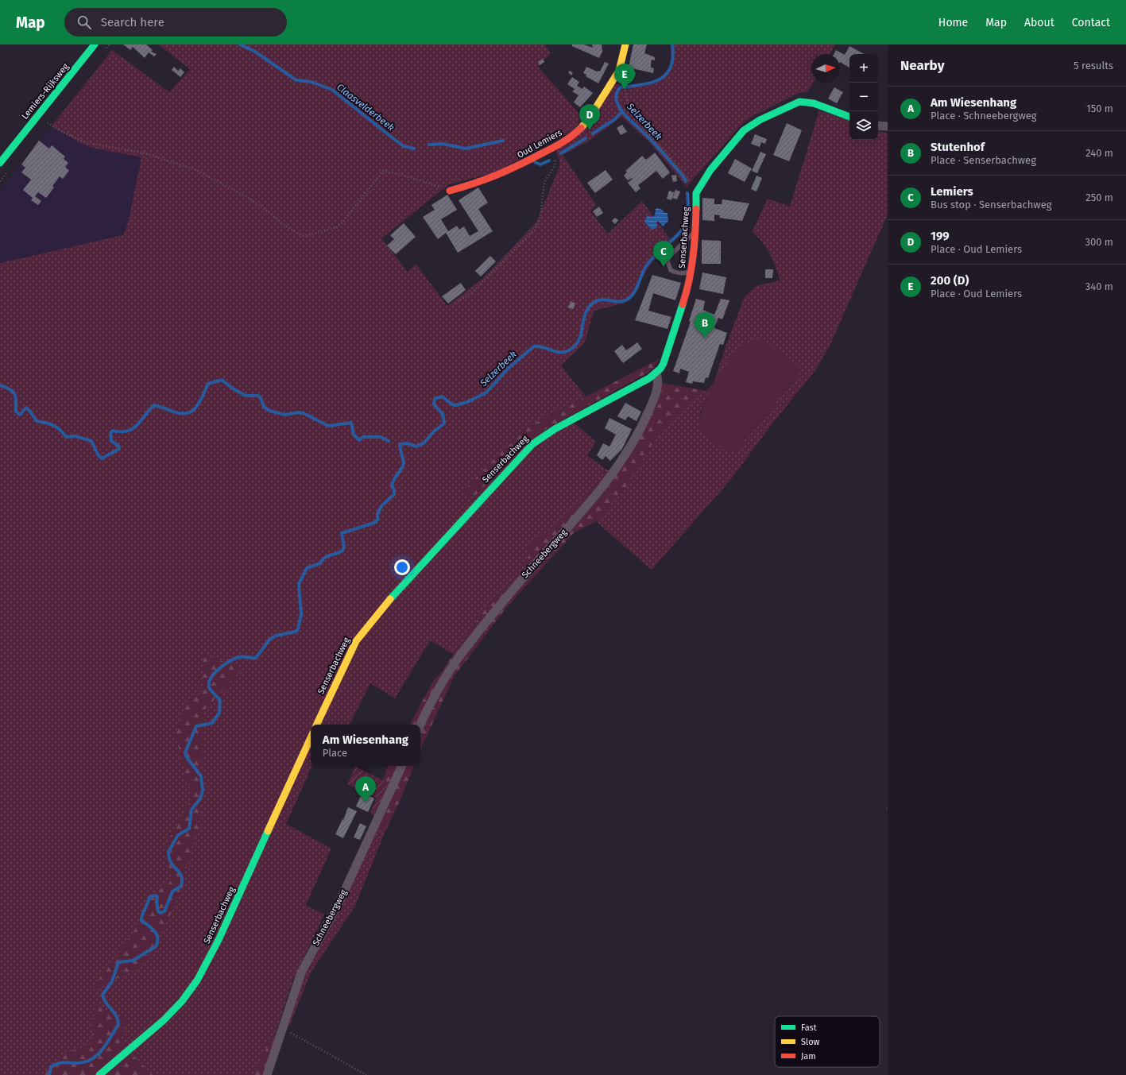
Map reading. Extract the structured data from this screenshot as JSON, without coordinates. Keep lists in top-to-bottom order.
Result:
{
  "streets": {
    "street": [
      "Lemiers-Rijksweg",
      "Oud Lemiers",
      "Senserbachweg",
      "Schneebergweg"
    ]
  },
  "crossings": [
    ["Senserbachweg", "Schneebergweg"]
  ],
  "water": ["Claasvelderbeek", "Selzerbeek"],
  "legend": ["Fast", "Slow", "Jam"],
  "north": "right",
  "page": {
    "header": "Map",
    "search": "Search here",
    "nav": [
      "Home",
      "Map",
      "About",
      "Contact"
    ],
    "heading": ["Nearby", "5 results"],
    "map_buttons": ["+", "−"],
    "pins": [
      "E",
      "D",
      "C",
      "B",
      "A"
    ],
    "list": [
      {
        "mark": "A",
        "name": "Am Wiesenhang",
        "note": "Place · Schneebergweg",
        "value": "150 m"
      },
      {
        "mark": "B",
        "name": "Stutenhof",
        "note": "Place · Senserbachweg",
        "value": "240 m"
      },
      {
        "mark": "C",
        "name": "Lemiers",
        "note": "Bus stop · Senserbachweg",
        "value": "250 m"
      },
      {
        "mark": "D",
        "name": "199",
        "note": "Place · Oud Lemiers",
        "value": "300 m"
      },
      {
        "mark": "E",
        "name": "200 (D)",
        "note": "Place · Oud Lemiers",
        "value": "340 m"
      }
    ],
    "popup": ["Am Wiesenhang", "Place"]
  }
}
